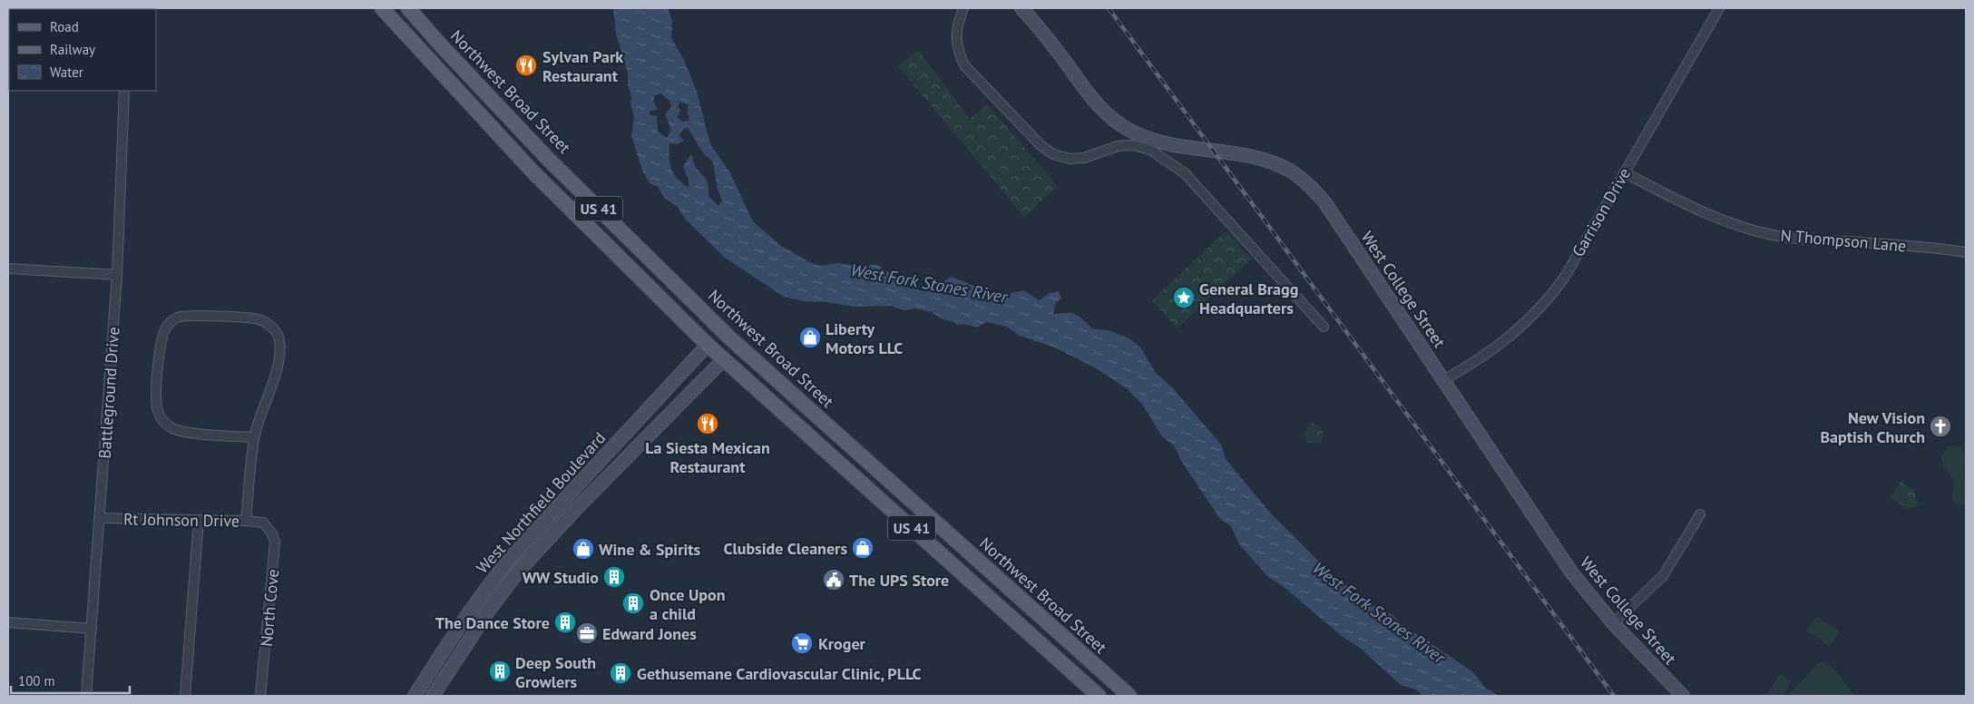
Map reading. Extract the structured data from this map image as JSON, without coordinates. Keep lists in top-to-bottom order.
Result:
{
  "streets": {
    "main road": ["Northwest Broad Street", "US 41"],
    "street": [
      "Garrison Drive",
      "N Thompson Lane",
      "West College Street",
      "Battleground Drive",
      "West Northfield Boulevard",
      "Rt Johnson Drive",
      "North Cove"
    ]
  },
  "crossings": [
    ["US 41", "West Northfield Boulevard"],
    ["Garrison Drive", "N Thompson Lane"],
    ["Garrison Drive", "West College Street"],
    ["Battleground Drive", "Rt Johnson Drive"],
    ["Rt Johnson Drive", "North Cove"]
  ],
  "water": ["West Fork Stones River"],
  "places": {
    "restaurant": ["Sylvan Park Restaurant", "La Siesta Mexican Restaurant"],
    "place": ["General Bragg Headquarters"],
    "shop": ["Liberty Motors LLC", "Clubside Cleaners", "Wine & Spirits"],
    "church": ["New Vision Baptish Church"],
    "building": [
      "WW Studio",
      "Once Upon a child",
      "The Dance Store",
      "Deep South Growlers",
      "Gethusemane Cardiovascular Clinic, PLLC"
    ],
    "public building": ["The UPS Store"],
    "office": ["Edward Jones"],
    "supermarket": ["Kroger"]
  },
  "legend": ["Road", "Railway", "Water"],
  "scale_bar": "100 m"
}
